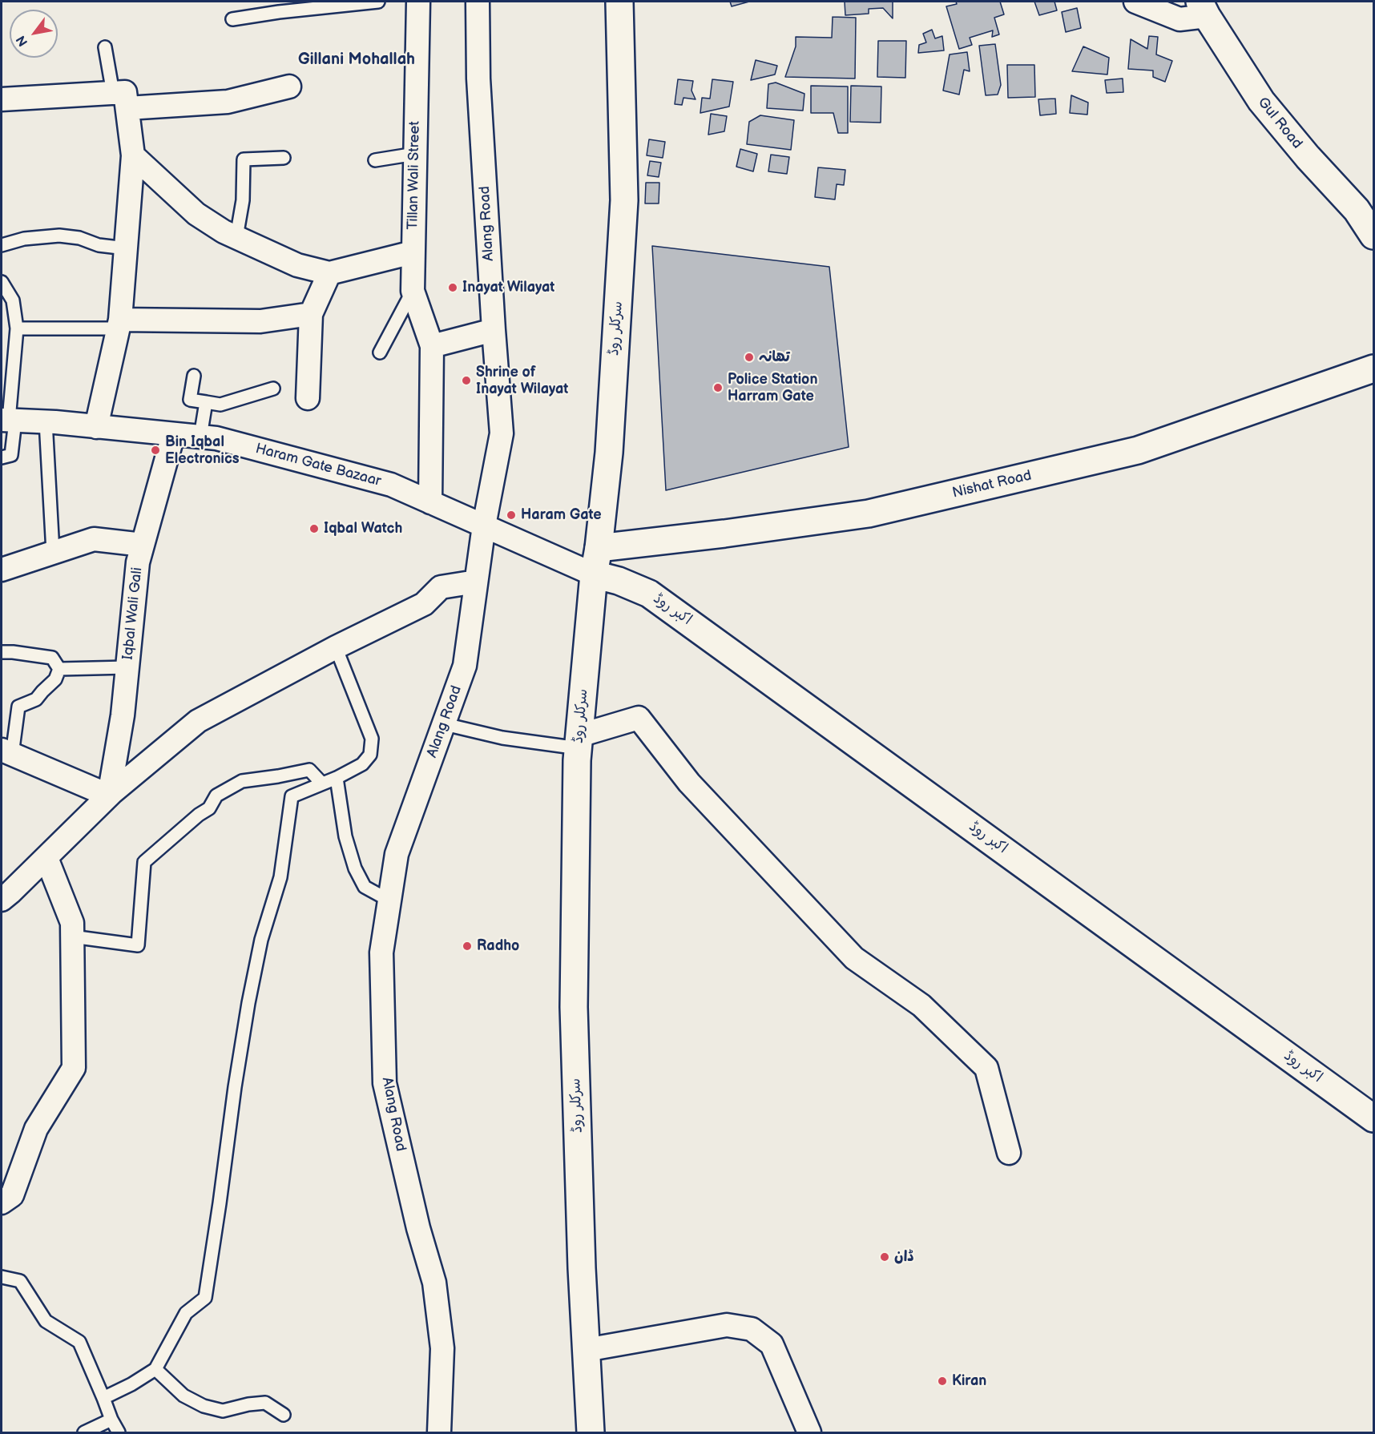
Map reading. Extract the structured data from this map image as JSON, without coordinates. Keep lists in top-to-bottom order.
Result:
{
  "streets": {
    "main road": [
      "Gul Road",
      "سرکلر روڈ",
      "Nishat Road",
      "اکبر روڈ"
    ],
    "street": [
      "Tillan Wali Street",
      "Alang Road",
      "Haram Gate Bazaar",
      "Iqbal Wali Gali"
    ]
  },
  "crossings": [
    ["Tillan Wali Street", "Haram Gate Bazaar"],
    ["Alang Road", "Haram Gate Bazaar"],
    ["سرکلر روڈ", "Haram Gate Bazaar"],
    ["سرکلر روڈ", "Nishat Road"],
    ["سرکلر روڈ", "اکبر روڈ"],
    ["Haram Gate Bazaar", "اکبر روڈ"],
    ["Haram Gate Bazaar", "Iqbal Wali Gali"]
  ],
  "districts": ["Gillani Mohallah"],
  "places": [
    "Inayat Wilayat",
    "تھانہ",
    "Shrine of Inayat Wilayat",
    "Police Station Harram Gate",
    "Bin Iqbal Electronics",
    "Haram Gate",
    "Iqbal Watch",
    "Radho",
    "ڈان",
    "Kiran"
  ],
  "north": "bottom left"
}
